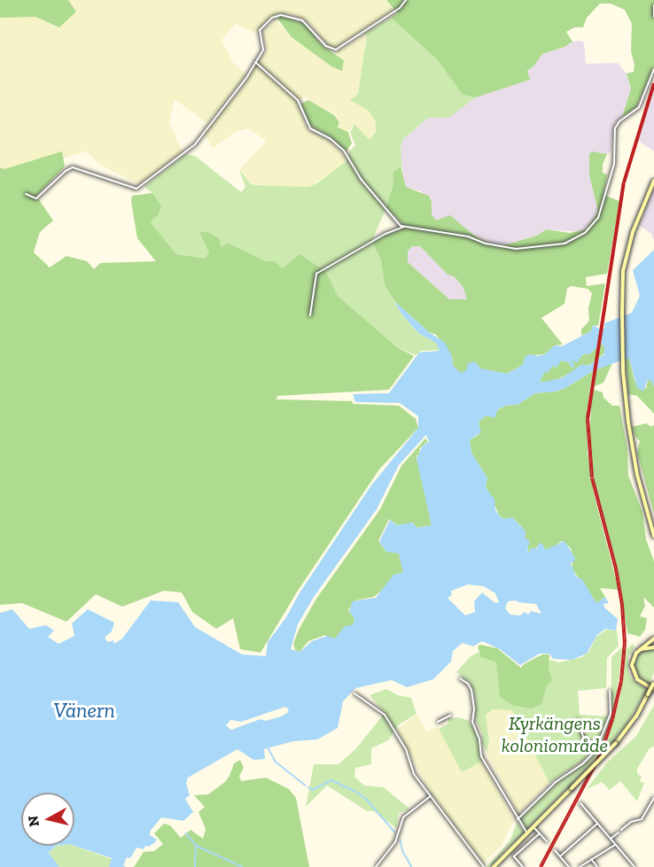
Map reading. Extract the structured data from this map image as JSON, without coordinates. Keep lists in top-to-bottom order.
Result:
{
  "water": ["Vänern"],
  "parks": ["Kyrkängens koloniområde"],
  "north": "left"
}
